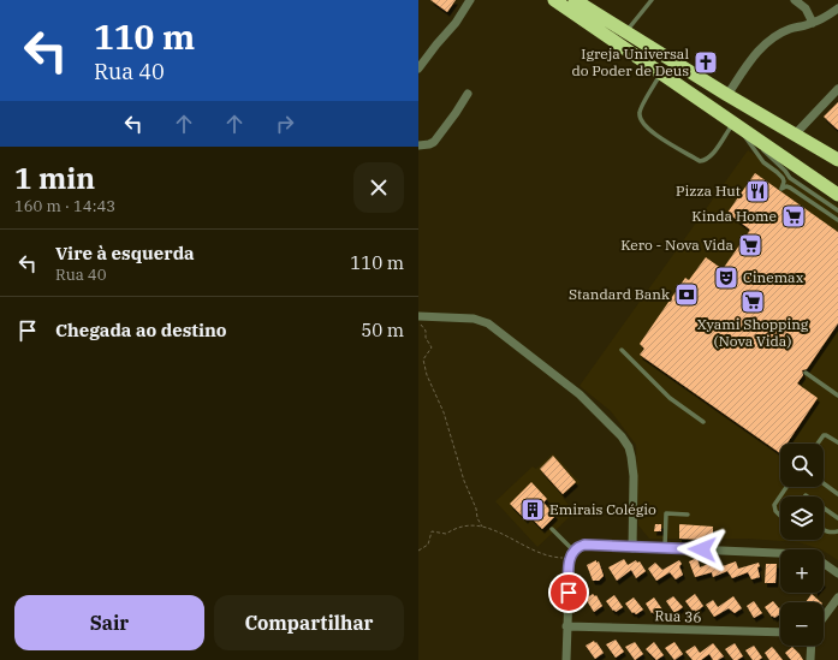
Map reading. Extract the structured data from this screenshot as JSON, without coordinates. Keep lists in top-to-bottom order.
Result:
{
  "streets": {
    "street": ["Rua 36"]
  },
  "places": {
    "church": ["Igreja Universal do Poder de Deus"],
    "restaurant": ["Pizza Hut"],
    "supermarket": ["Kinda Home", "Kero - Nova Vida", "Xyami Shopping (Nova Vida)"],
    "theatre": ["Cinemax"],
    "bank": ["Standard Bank"],
    "building": ["Emirais Colégio"]
  },
  "page": {
    "turn": ["110 m", "Rua 40"],
    "heading": ["1 min", "160 m · 14:43"],
    "list": [
      {
        "name": "Vire à esquerda",
        "note": "Rua 40",
        "value": "110 m"
      },
      {
        "name": "Chegada ao destino",
        "value": "50 m"
      }
    ],
    "map_buttons": ["+", "−"],
    "buttons": ["Sair", "Compartilhar"]
  }
}
